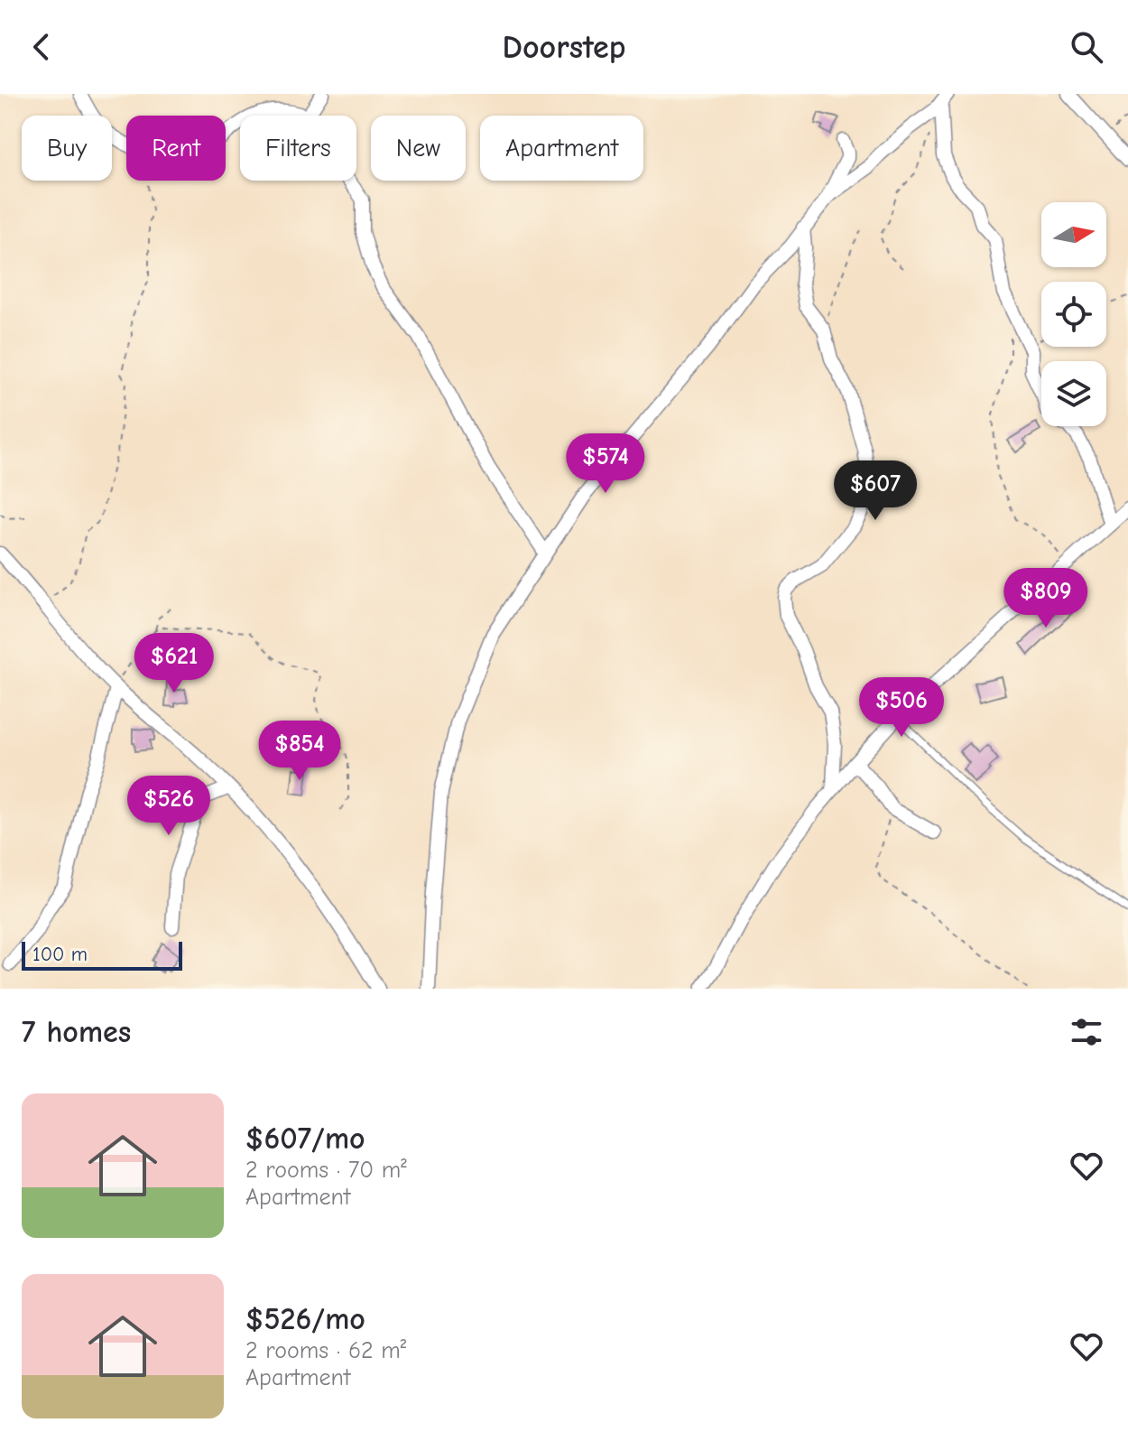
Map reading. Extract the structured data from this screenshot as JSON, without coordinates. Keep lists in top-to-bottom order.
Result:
{
  "scale_bar": "100 m",
  "north": "right",
  "page": {
    "header": "Doorstep",
    "chip": [
      "Buy",
      "Rent",
      "Filters",
      "New",
      "Apartment"
    ],
    "price": [
      "$574",
      "$607",
      "$809",
      "$621",
      "$506",
      "$854",
      "$526"
    ],
    "scale": "100 m",
    "heading": "7 homes",
    "list": [
      {
        "name": "$607/mo",
        "note": "2 rooms · 70 m² · Apartment"
      },
      {
        "name": "$526/mo",
        "note": "2 rooms · 62 m² · Apartment"
      }
    ]
  }
}
